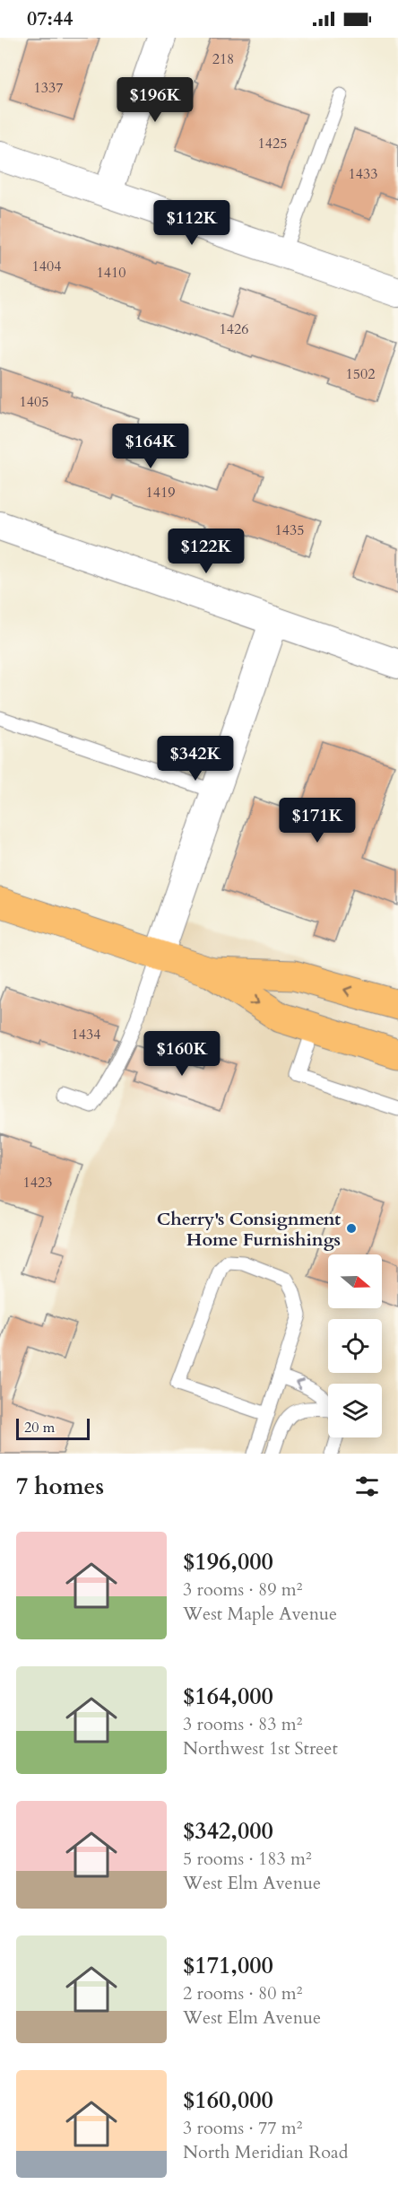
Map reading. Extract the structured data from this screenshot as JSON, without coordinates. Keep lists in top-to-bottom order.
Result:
{
  "places": ["Cherry's Consignment Home Furnishings"],
  "house_numbers": [
    "218",
    "1337",
    "1425",
    "1433",
    "1404",
    "1410",
    "1426",
    "1502",
    "1405",
    "1419",
    "1435",
    "1434",
    "1423"
  ],
  "scale_bar": "20 m",
  "north": "right",
  "page": {
    "status": "07:44",
    "price": [
      "$196K",
      "$112K",
      "$164K",
      "$122K",
      "$342K",
      "$171K",
      "$160K"
    ],
    "scale": "20 m",
    "heading": "7 homes",
    "list": [
      {
        "name": "$196,000",
        "note": "3 rooms · 89 m² · West Maple Avenue"
      },
      {
        "name": "$164,000",
        "note": "3 rooms · 83 m² · Northwest 1st Street"
      },
      {
        "name": "$342,000",
        "note": "5 rooms · 183 m² · West Elm Avenue"
      },
      {
        "name": "$171,000",
        "note": "2 rooms · 80 m² · West Elm Avenue"
      },
      {
        "name": "$160,000",
        "note": "3 rooms · 77 m² · North Meridian Road"
      }
    ]
  }
}
